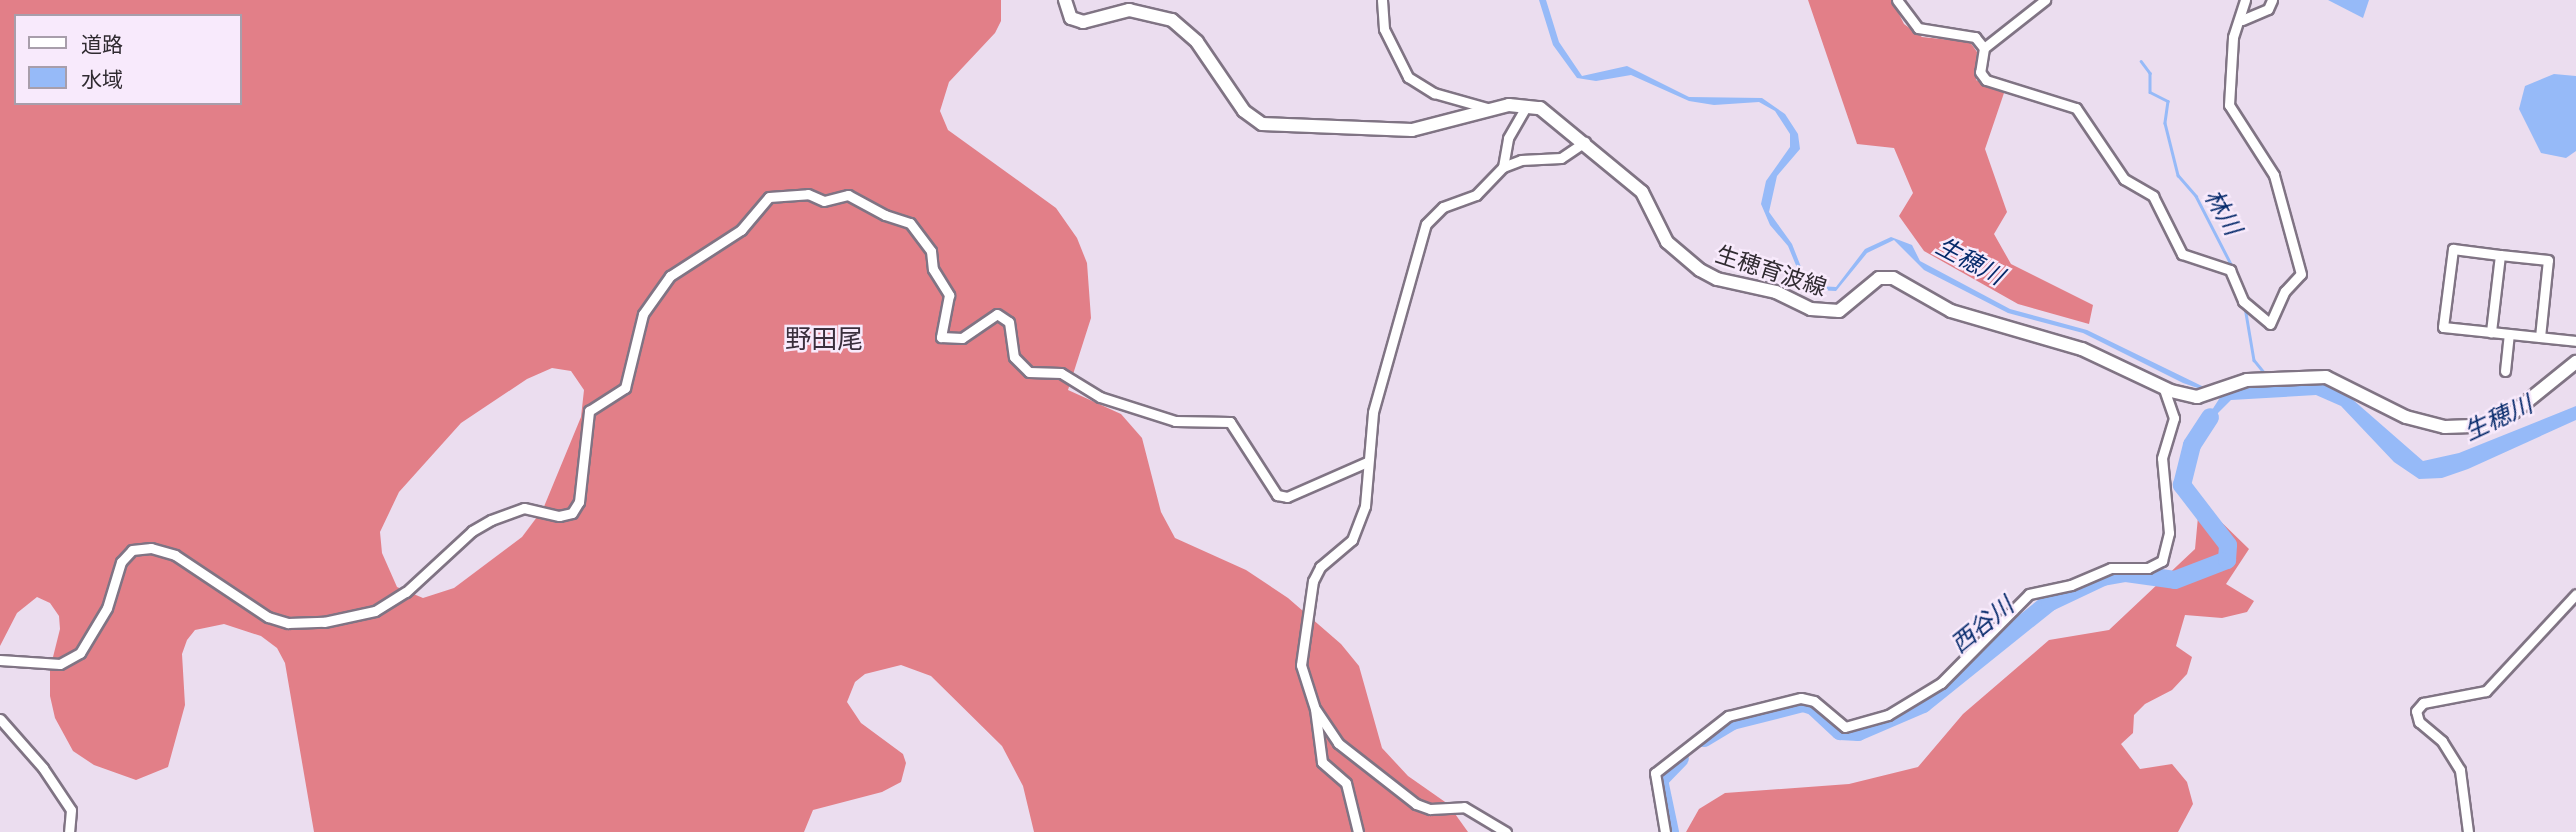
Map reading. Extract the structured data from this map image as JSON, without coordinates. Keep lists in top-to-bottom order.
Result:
{
  "streets": {
    "main road": ["生穂育波線"]
  },
  "districts": ["野田尾"],
  "water": ["林川", "生穂川", "西谷川"],
  "legend": ["道路", "水域"]
}
